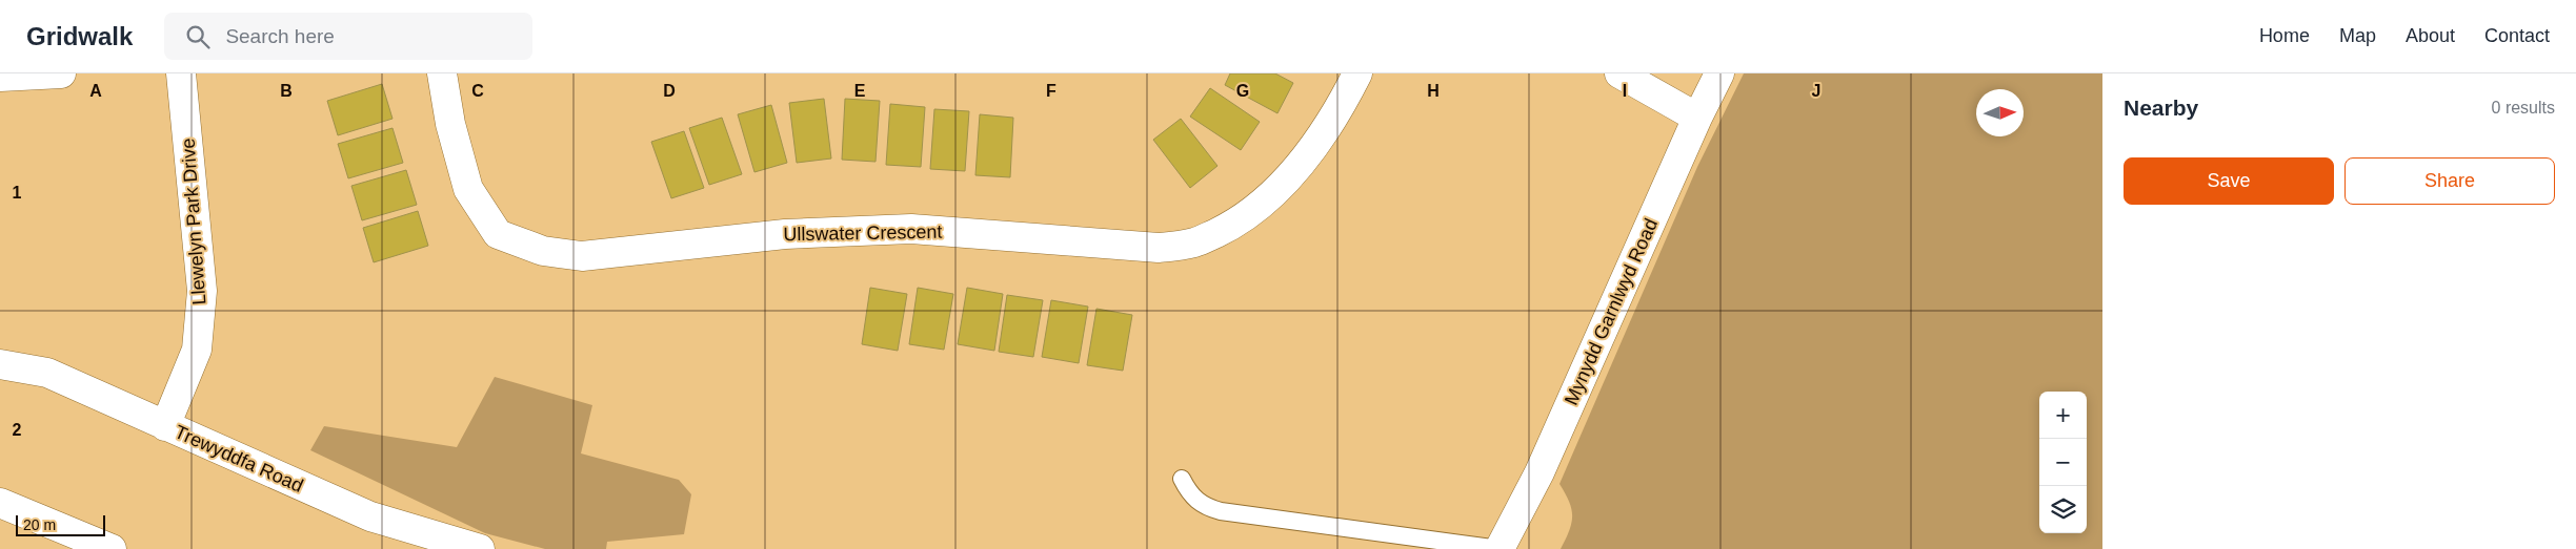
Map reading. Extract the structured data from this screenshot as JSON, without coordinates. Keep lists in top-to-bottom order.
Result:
{
  "streets": {
    "street": [
      "Llewelyn Park Drive",
      "Ullswater Crescent",
      "Mynydd Garnlwyd Road",
      "Trewyddfa Road"
    ]
  },
  "crossings": [
    ["Llewelyn Park Drive", "Trewyddfa Road"]
  ],
  "scale_bar": "20 m",
  "north": "right",
  "page": {
    "header": "Gridwalk",
    "search": "Search here",
    "nav": [
      "Home",
      "Map",
      "About",
      "Contact"
    ],
    "heading": ["Nearby", "0 results"],
    "buttons": ["Save", "Share"],
    "map_buttons": ["+", "−"],
    "scale": "20 m"
  },
  "grid": {
    "columns": [
      "A",
      "B",
      "C",
      "D",
      "E",
      "F",
      "G",
      "H",
      "I",
      "J"
    ],
    "rows": ["1", "2"]
  }
}
